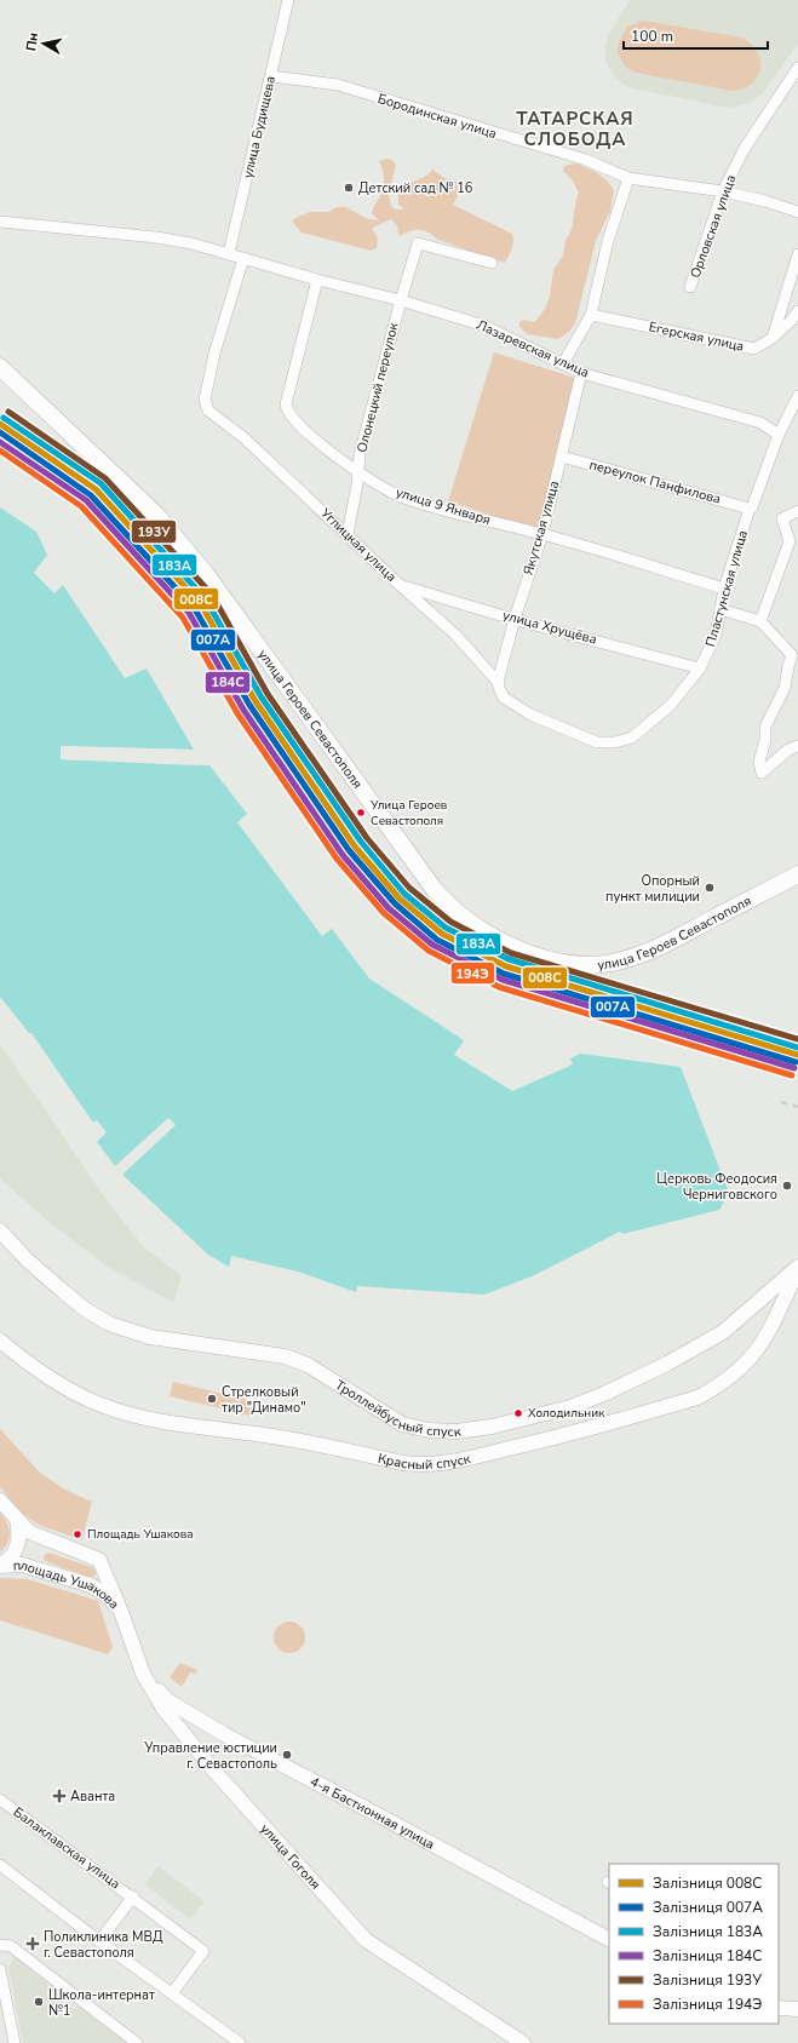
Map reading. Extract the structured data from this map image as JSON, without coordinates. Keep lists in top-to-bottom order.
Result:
{
  "streets": {
    "main road": [
      "улица Героев Севастополя",
      "Троллейбусный спуск",
      "Красный спуск",
      "площадь Ушакова",
      "4-я Бастионная улица",
      "улица Гоголя"
    ],
    "street": [
      "Бородинская улица",
      "улица Будищева",
      "Орловская улица",
      "Егерская улица",
      "Лазаревская улица",
      "Олонецкий переулок",
      "переулок Панфилова",
      "улица 9 Января",
      "Якутская улица",
      "Углицкая улица",
      "Пластунская улица",
      "улица Хрущёва",
      "Балаклавская улица"
    ]
  },
  "crossings": [
    ["Бородинская улица", "улица Будищева"],
    ["Бородинская улица", "Орловская улица"],
    ["улица Будищева", "Лазаревская улица"],
    ["Лазаревская улица", "Олонецкий переулок"],
    ["Лазаревская улица", "улица 9 Января"],
    ["Лазаревская улица", "Якутская улица"],
    ["Лазаревская улица", "Углицкая улица"],
    ["Лазаревская улица", "Пластунская улица"],
    ["Олонецкий переулок", "улица 9 Января"],
    ["Олонецкий переулок", "Углицкая улица"],
    ["переулок Панфилова", "Якутская улица"],
    ["переулок Панфилова", "Пластунская улица"],
    ["улица 9 Января", "Якутская улица"],
    ["улица 9 Января", "Пластунская улица"],
    ["Якутская улица", "Углицкая улица"],
    ["Якутская улица", "улица Хрущёва"],
    ["Углицкая улица", "Пластунская улица"],
    ["Углицкая улица", "улица Хрущёва"],
    ["Пластунская улица", "улица Хрущёва"],
    ["Троллейбусный спуск", "Красный спуск"],
    ["площадь Ушакова", "улица Гоголя"],
    ["4-я Бастионная улица", "улица Гоголя"]
  ],
  "districts": ["ТАТАРСКАЯ СЛОБОДА"],
  "places": {
    "other": [
      "Детский сад № 16",
      "Улица Героев Севастополя",
      "Опорный пункт милиции",
      "Церковь Феодосия Черниговского",
      "Стрелковый тир \"Динамо\"",
      "Холодильник",
      "Площадь Ушакова",
      "Управление юстиции г. Севастополь",
      "Школа-интернат №1"
    ],
    "health": ["Аванта", "Поликлиника МВД г. Севастополя"]
  },
  "lines": [
    "rail line 193У",
    "rail line 183А",
    "rail line 008С",
    "rail line 007А",
    "rail line 184С",
    "rail line 194Э"
  ],
  "legend": [
    "Залізниця 008С",
    "Залізниця 007А",
    "Залізниця 183А",
    "Залізниця 184С",
    "Залізниця 193У",
    "Залізниця 194Э"
  ],
  "scale_bar": "100 m",
  "north": "left"
}
